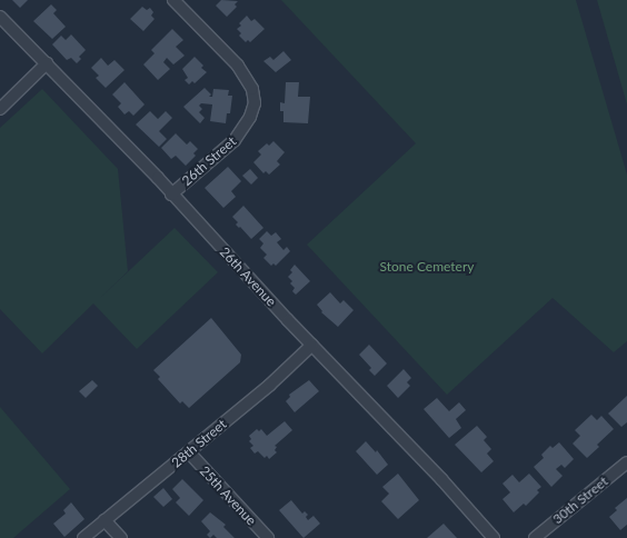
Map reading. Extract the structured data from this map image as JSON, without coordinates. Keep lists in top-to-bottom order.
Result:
{
  "streets": {
    "street": [
      "26th Street",
      "26th Avenue",
      "28th Street",
      "25th Avenue",
      "30th Street"
    ]
  },
  "crossings": [
    ["26th Street", "26th Avenue"],
    ["26th Avenue", "28th Street"],
    ["28th Street", "25th Avenue"]
  ],
  "parks": ["Stone Cemetery"]
}
